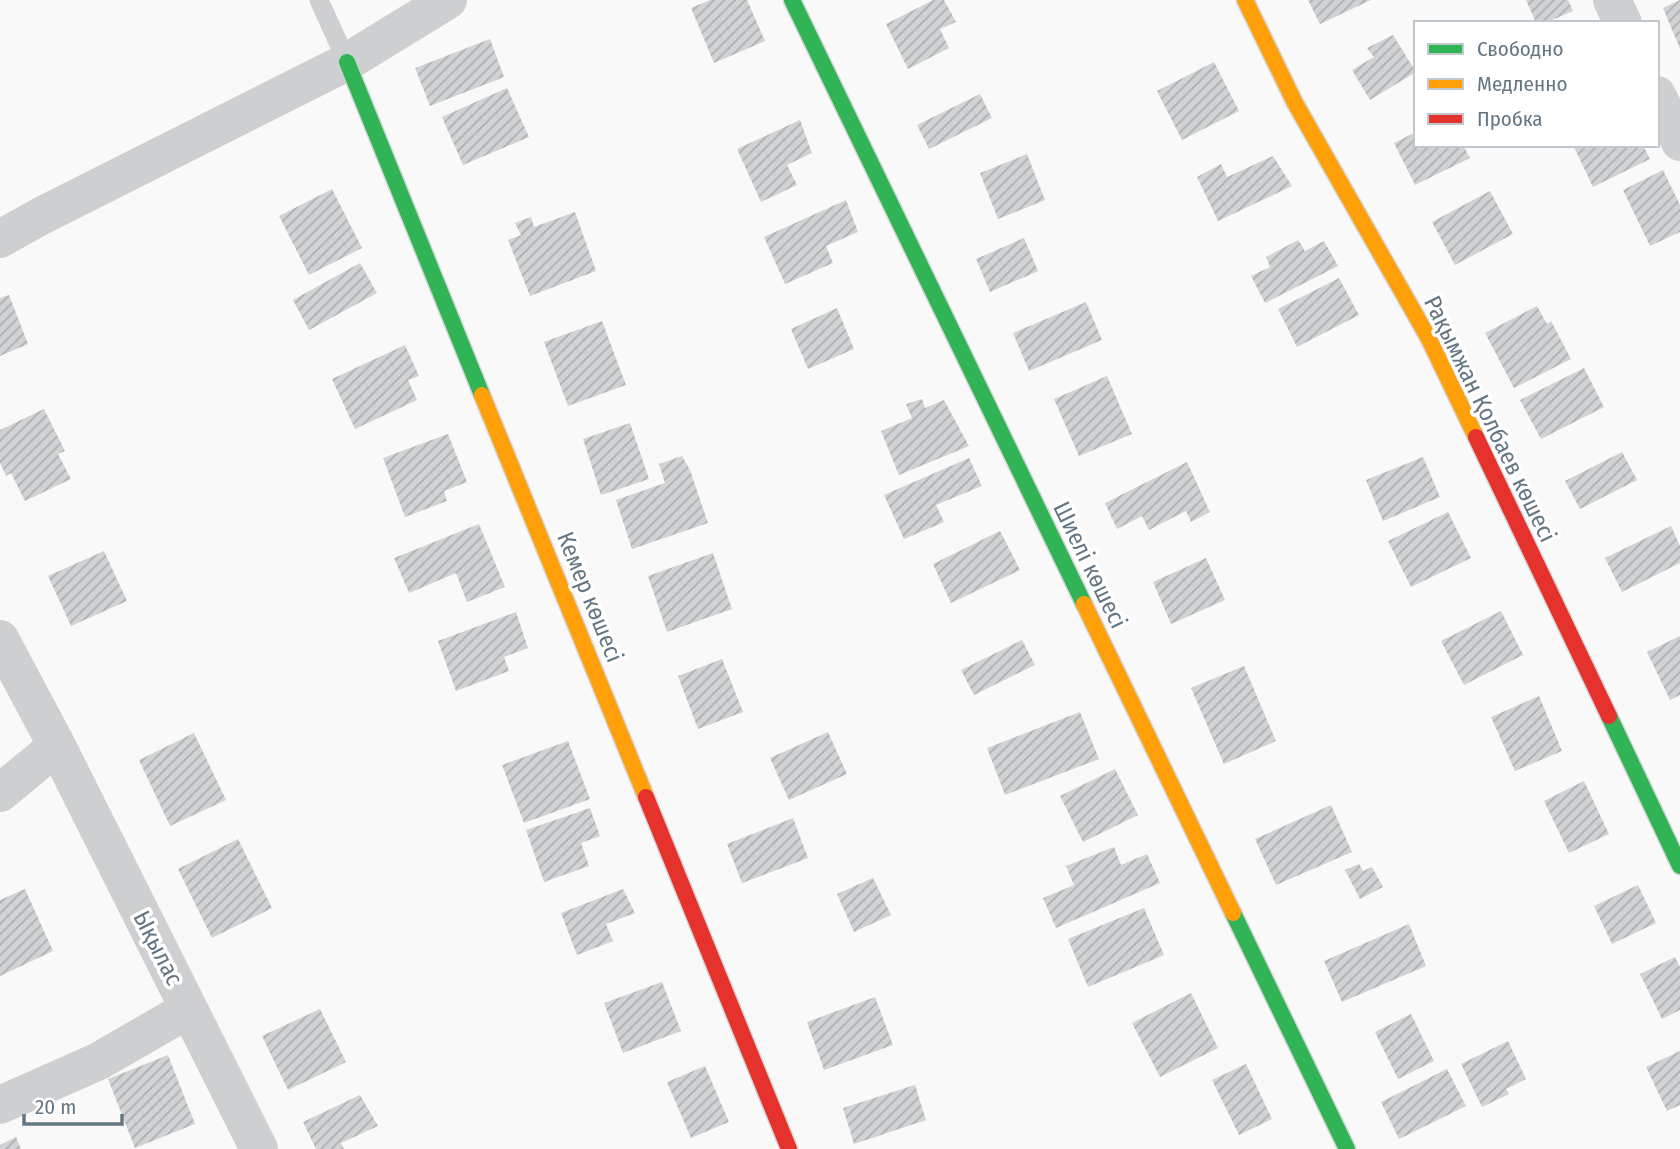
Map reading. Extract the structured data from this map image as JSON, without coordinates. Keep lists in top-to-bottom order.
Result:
{
  "streets": {
    "street": [
      "Рақымжан Қолбаев көшесі",
      "Шиелі көшесі",
      "Кемер көшесі",
      "Ықылас"
    ]
  },
  "legend": ["Свободно", "Медленно", "Пробка"],
  "scale_bar": "20 m"
}
